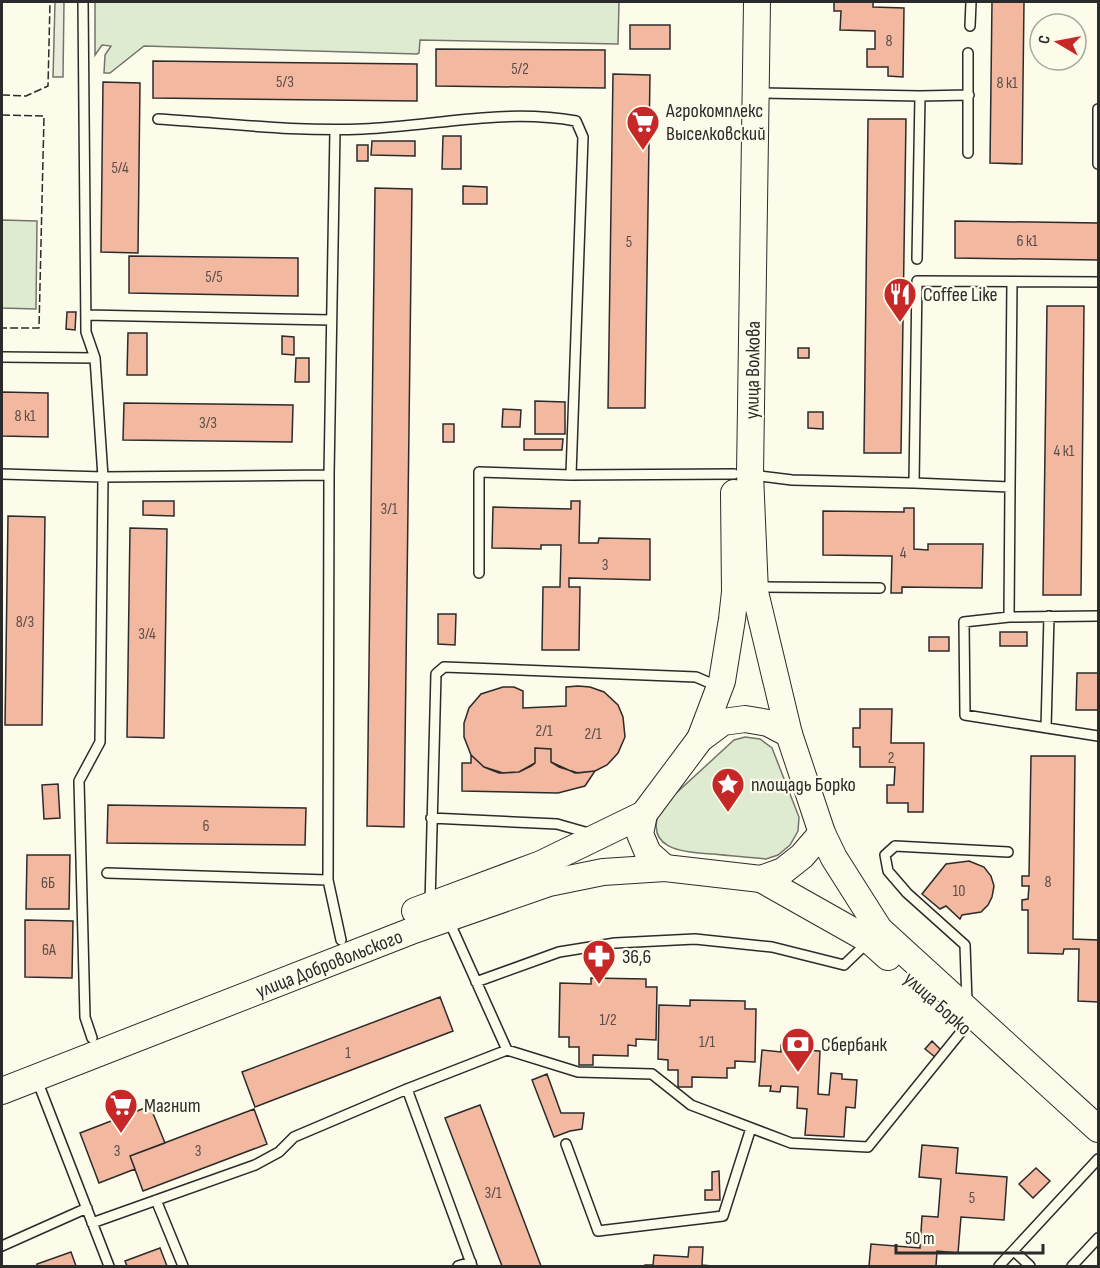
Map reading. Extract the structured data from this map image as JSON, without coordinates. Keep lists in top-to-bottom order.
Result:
{
  "streets": {
    "main road": ["улица Волкова", "улица Добровольского", "улица Борко"]
  },
  "crossings": [
    ["улица Волкова", "улица Добровольского"],
    ["улица Волкова", "улица Борко"],
    ["улица Добровольского", "улица Борко"]
  ],
  "places": {
    "supermarket": ["Агрокомплекс Выселковский", "Магнит"],
    "restaurant": ["Coffee Like"],
    "place": ["площадь Борко"],
    "pharmacy": ["36,6"],
    "bank": ["Сбербанк"]
  },
  "house_numbers": [
    "8",
    "5/2",
    "5/3",
    "8 к1",
    "5/4",
    "6 к1",
    "5",
    "5/5",
    "8 к1",
    "3/3",
    "4 к1",
    "3/1",
    "4",
    "3",
    "8/3",
    "3/4",
    "2/1",
    "2/1",
    "2",
    "6",
    "8",
    "6Б",
    "10",
    "6А",
    "1/2",
    "1/1",
    "1",
    "3",
    "3",
    "3/1",
    "5"
  ],
  "scale_bar": "50 m",
  "north": "left"
}
